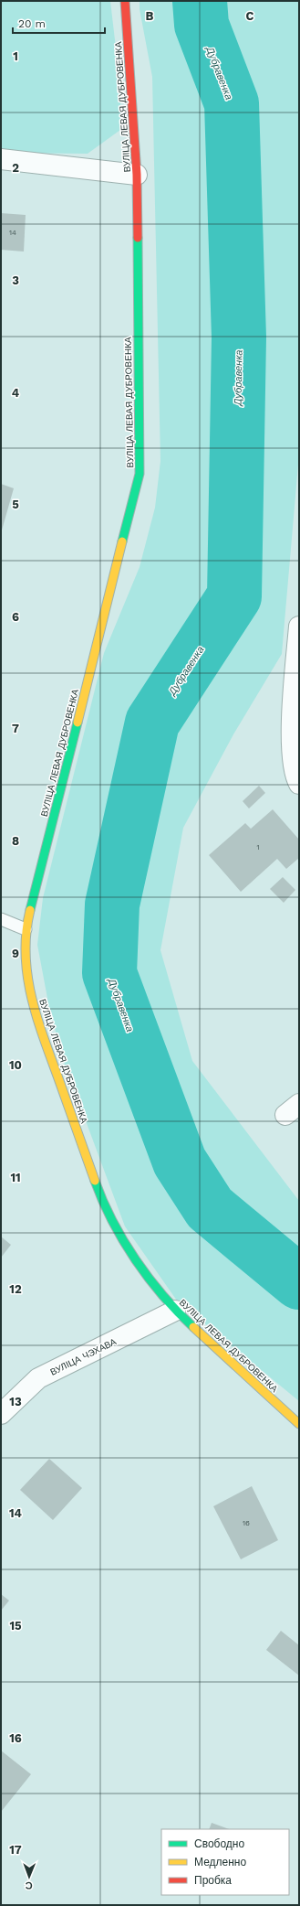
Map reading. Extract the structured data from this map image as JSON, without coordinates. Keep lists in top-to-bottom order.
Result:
{
  "streets": {
    "street": ["ВУЛІЦА ЛЕВАЯ ДУБРОВЕНКА", "ВУЛІЦА ЧЭХАВА"]
  },
  "crossings": [
    ["ВУЛІЦА ЛЕВАЯ ДУБРОВЕНКА", "ВУЛІЦА ЧЭХАВА"]
  ],
  "water": ["Дубравенка"],
  "house_numbers": ["14", "1", "16"],
  "legend": ["Свободно", "Медленно", "Пробка"],
  "scale_bar": "20 m",
  "north": "bottom",
  "grid": {
    "columns": ["B", "C"],
    "rows": [
      "1",
      "2",
      "3",
      "4",
      "5",
      "6",
      "7",
      "8",
      "9",
      "10",
      "11",
      "12",
      "13",
      "14",
      "15",
      "16",
      "17"
    ]
  }
}
